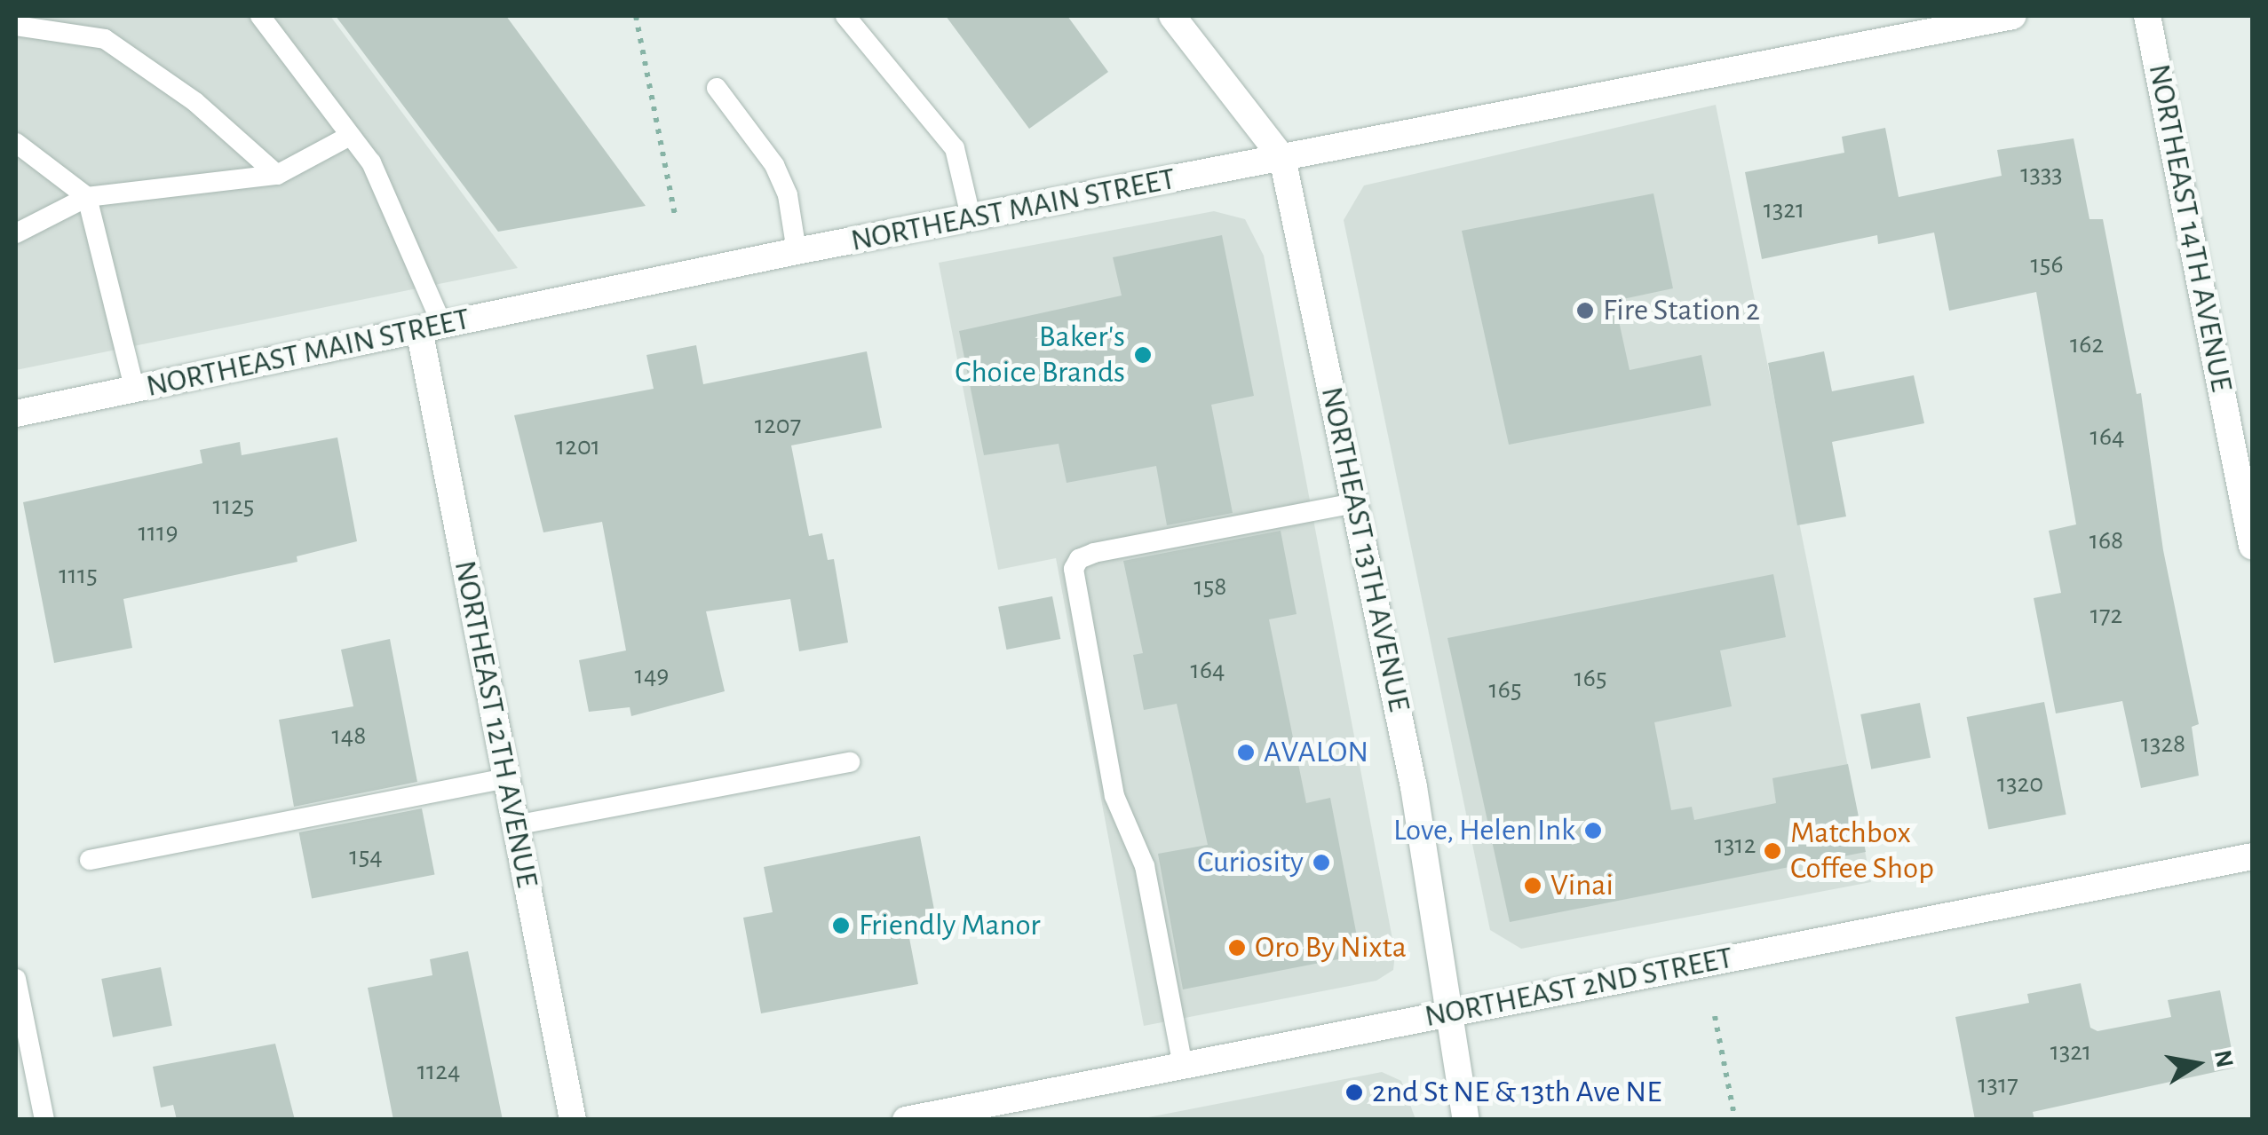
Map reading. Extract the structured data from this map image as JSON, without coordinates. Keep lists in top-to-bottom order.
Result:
{
  "streets": {
    "street": [
      "NORTHEAST MAIN STREET",
      "NORTHEAST 14TH AVENUE",
      "NORTHEAST 13TH AVENUE",
      "NORTHEAST 12TH AVENUE",
      "NORTHEAST 2ND STREET"
    ]
  },
  "crossings": [
    ["NORTHEAST MAIN STREET", "NORTHEAST 13TH AVENUE"],
    ["NORTHEAST MAIN STREET", "NORTHEAST 12TH AVENUE"],
    ["NORTHEAST 13TH AVENUE", "NORTHEAST 2ND STREET"]
  ],
  "places": [
    "Fire Station 2",
    "Baker's Choice Brands",
    "AVALON",
    "Love, Helen Ink",
    "Matchbox Coffee Shop",
    "Curiosity",
    "Vinai",
    "Friendly Manor",
    "Oro By Nixta",
    "2nd St NE & 13th Ave NE"
  ],
  "house_numbers": [
    "1333",
    "1321",
    "156",
    "162",
    "1207",
    "164",
    "1201",
    "1125",
    "1119",
    "168",
    "1115",
    "158",
    "172",
    "164",
    "149",
    "165",
    "165",
    "148",
    "1328",
    "1320",
    "1312",
    "154",
    "1321",
    "1124",
    "1317"
  ],
  "north": "right"
}
